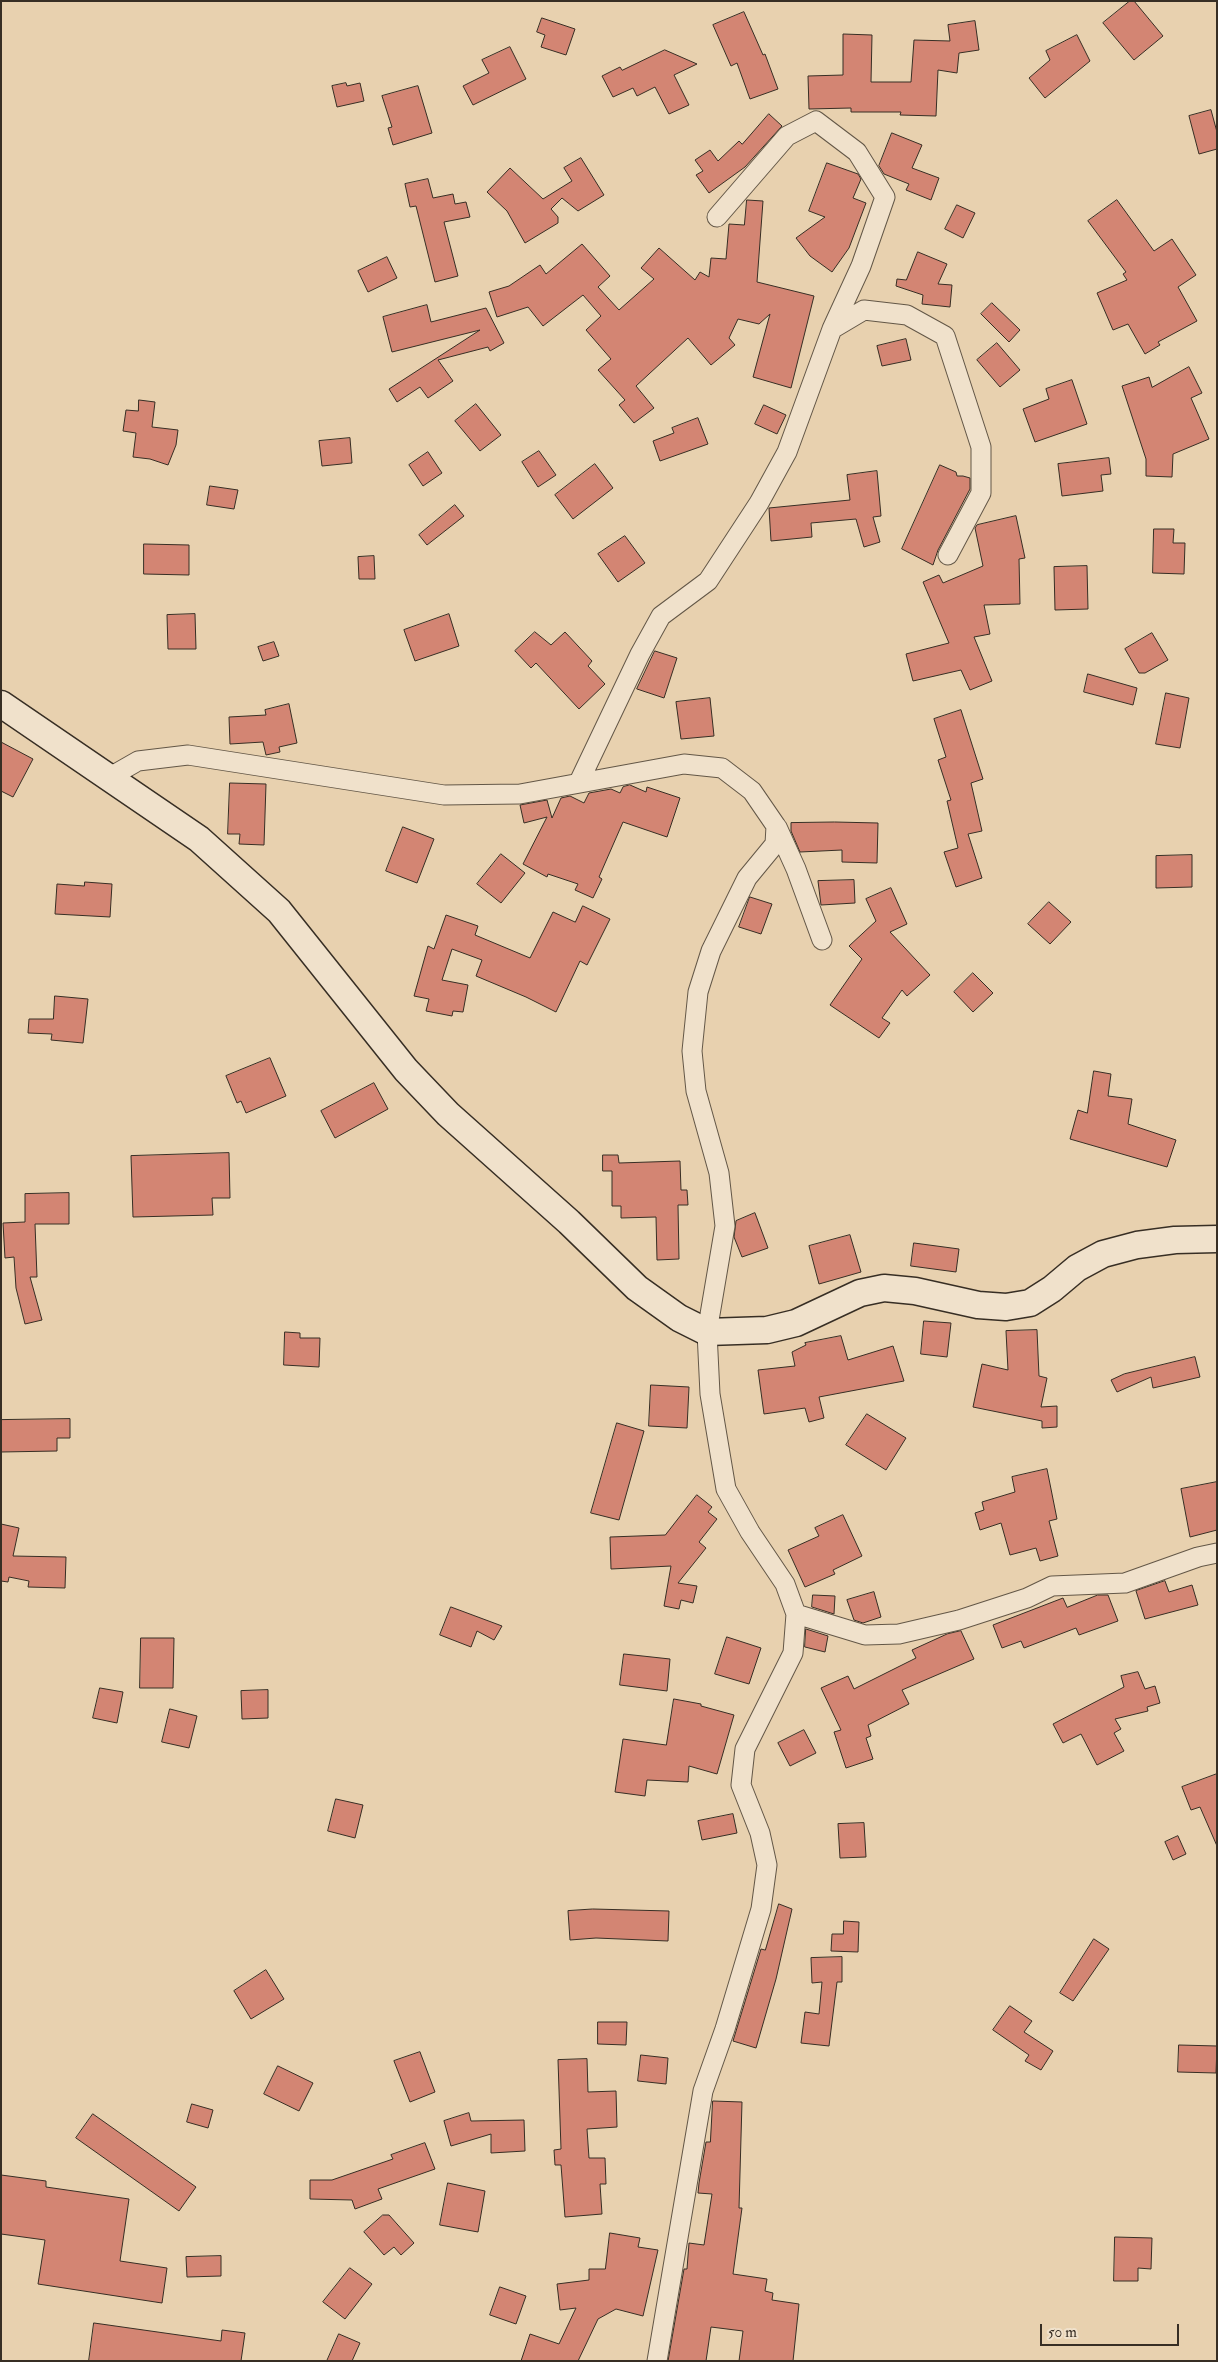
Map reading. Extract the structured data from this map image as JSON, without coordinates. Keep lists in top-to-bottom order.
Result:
{
  "scale_bar": "50 m"
}
